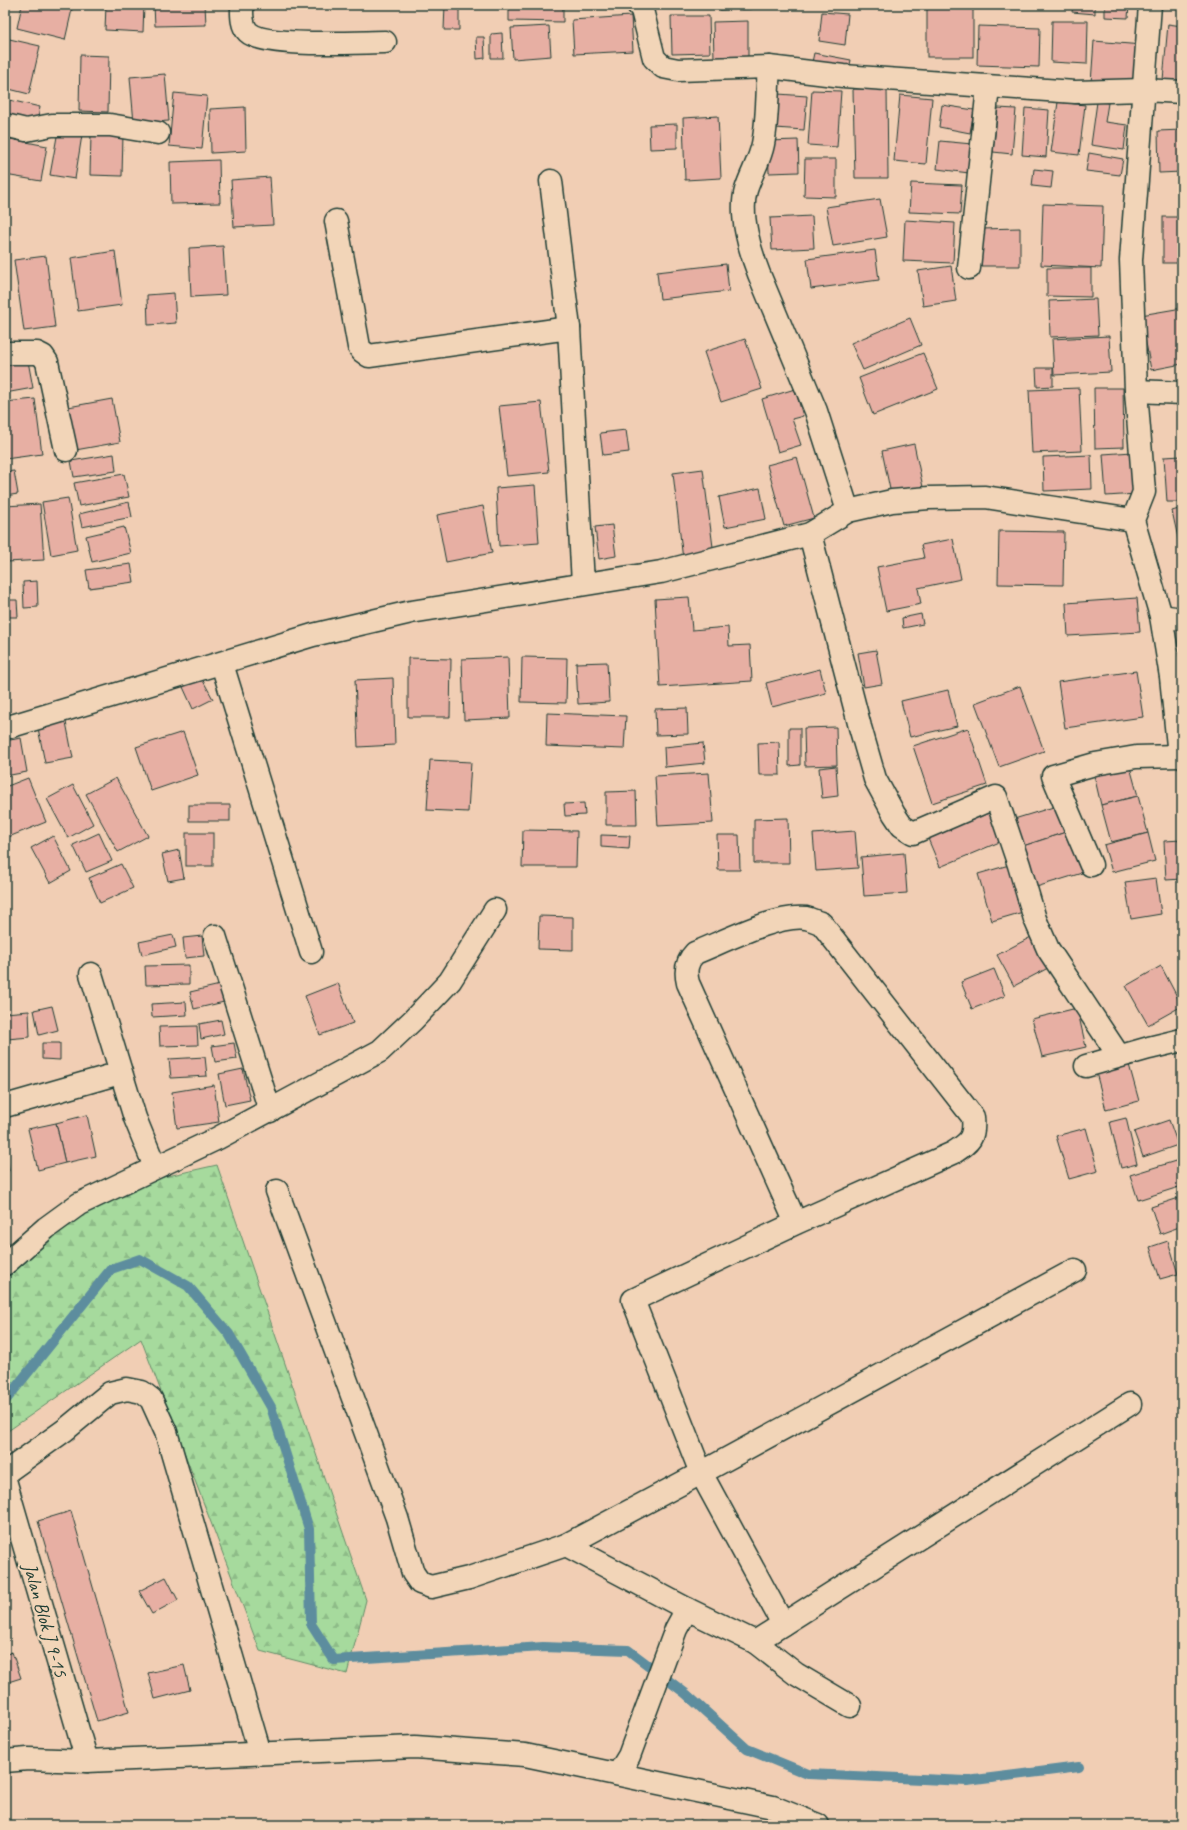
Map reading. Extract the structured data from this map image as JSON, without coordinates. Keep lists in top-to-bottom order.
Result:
{
  "streets": {
    "street": ["Jalan Blok J 9-15"]
  }
}
